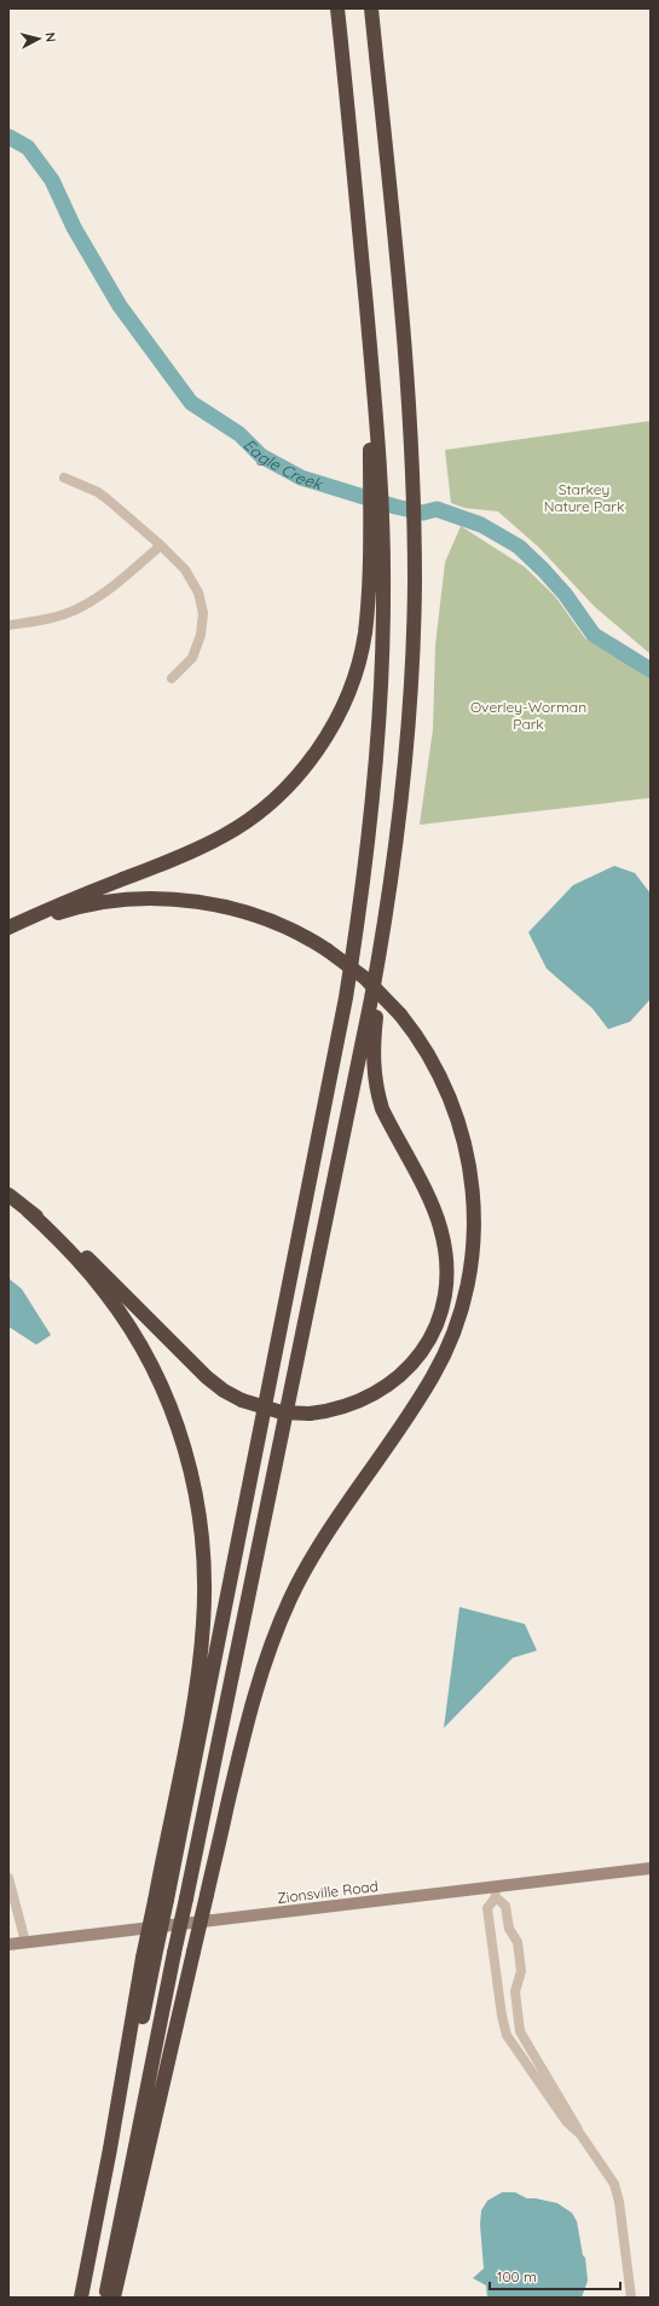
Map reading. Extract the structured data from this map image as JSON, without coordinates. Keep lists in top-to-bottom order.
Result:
{
  "streets": {
    "main road": ["Zionsville Road"]
  },
  "water": ["Eagle Creek"],
  "parks": ["Starkey Nature Park", "Overley-Worman Park"],
  "scale_bar": "100 m",
  "north": "right"
}
